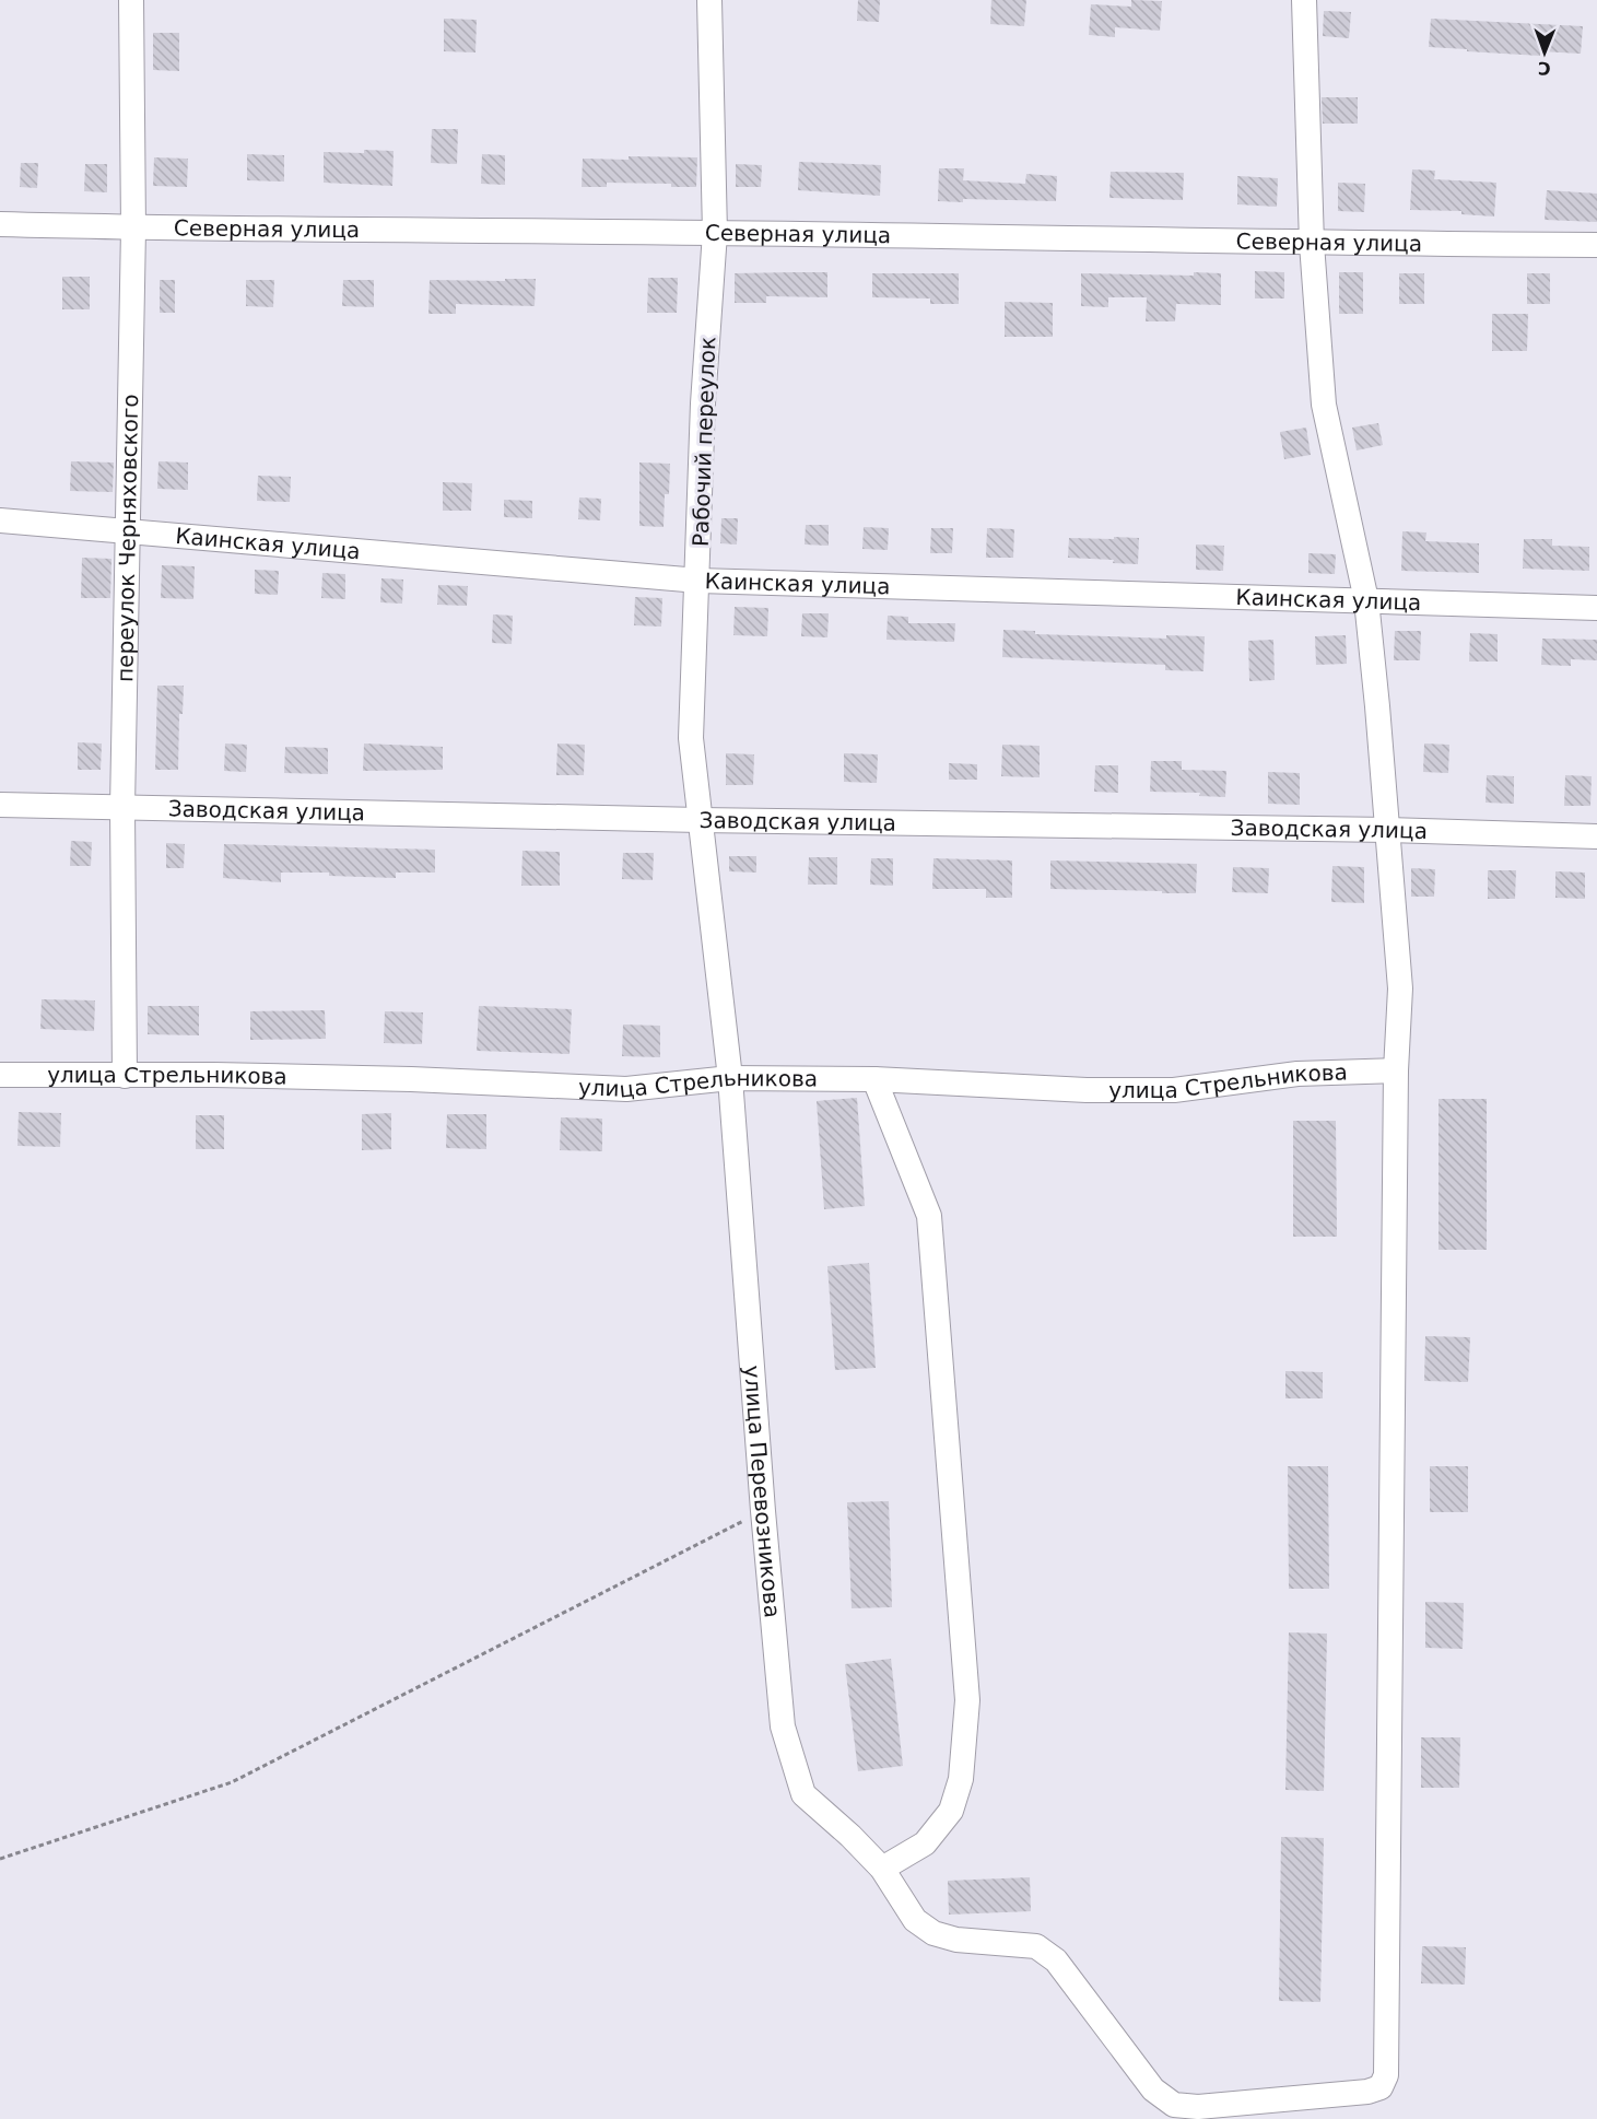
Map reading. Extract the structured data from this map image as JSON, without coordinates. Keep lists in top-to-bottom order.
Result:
{
  "streets": {
    "street": [
      "Северная улица",
      "Рабочий переулок",
      "переулок Черняховского",
      "Каинская улица",
      "Заводская улица",
      "улица Стрельникова",
      "улица Перевозникова"
    ]
  },
  "crossings": [
    ["Северная улица", "Рабочий переулок"],
    ["Северная улица", "переулок Черняховского"],
    ["Рабочий переулок", "Каинская улица"],
    ["Рабочий переулок", "Заводская улица"],
    ["Рабочий переулок", "улица Стрельникова"],
    ["Рабочий переулок", "улица Перевозникова"],
    ["переулок Черняховского", "Каинская улица"],
    ["переулок Черняховского", "Заводская улица"],
    ["переулок Черняховского", "улица Стрельникова"],
    ["улица Стрельникова", "улица Перевозникова"]
  ],
  "north": "bottom"
}
